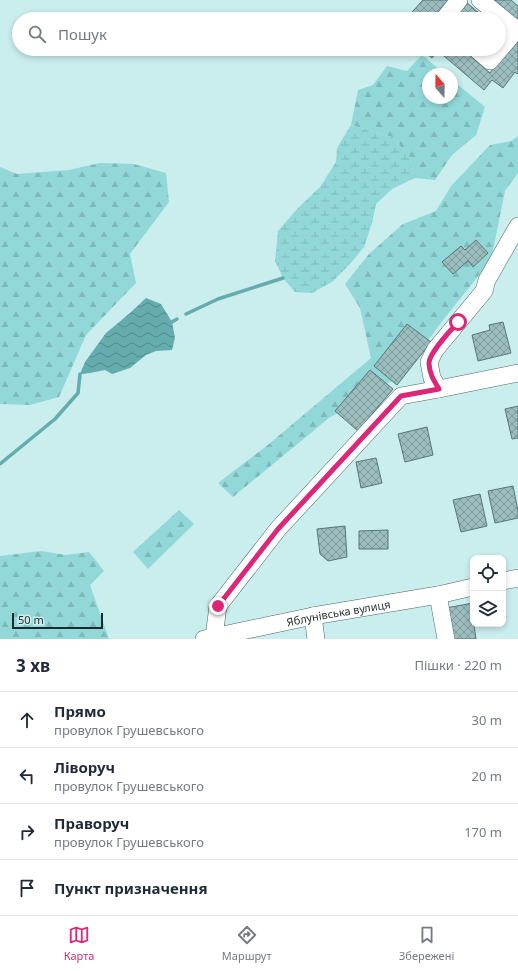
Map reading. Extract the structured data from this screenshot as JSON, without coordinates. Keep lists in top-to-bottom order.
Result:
{
  "streets": {
    "street": ["Яблунівська вулиця"]
  },
  "scale_bar": "50 m",
  "north": "top",
  "page": {
    "search": "Пошук",
    "scale": "50 m",
    "heading": ["3 хв", "Пішки · 220 m"],
    "list": [
      ["Прямо", "провулок Грушевського", "30 m"],
      ["Ліворуч", "провулок Грушевського", "20 m"],
      ["Праворуч", "провулок Грушевського", "170 m"],
      "Пункт призначення"
    ],
    "nav": ["Карта", "Маршрут", "Збережені"]
  }
}
